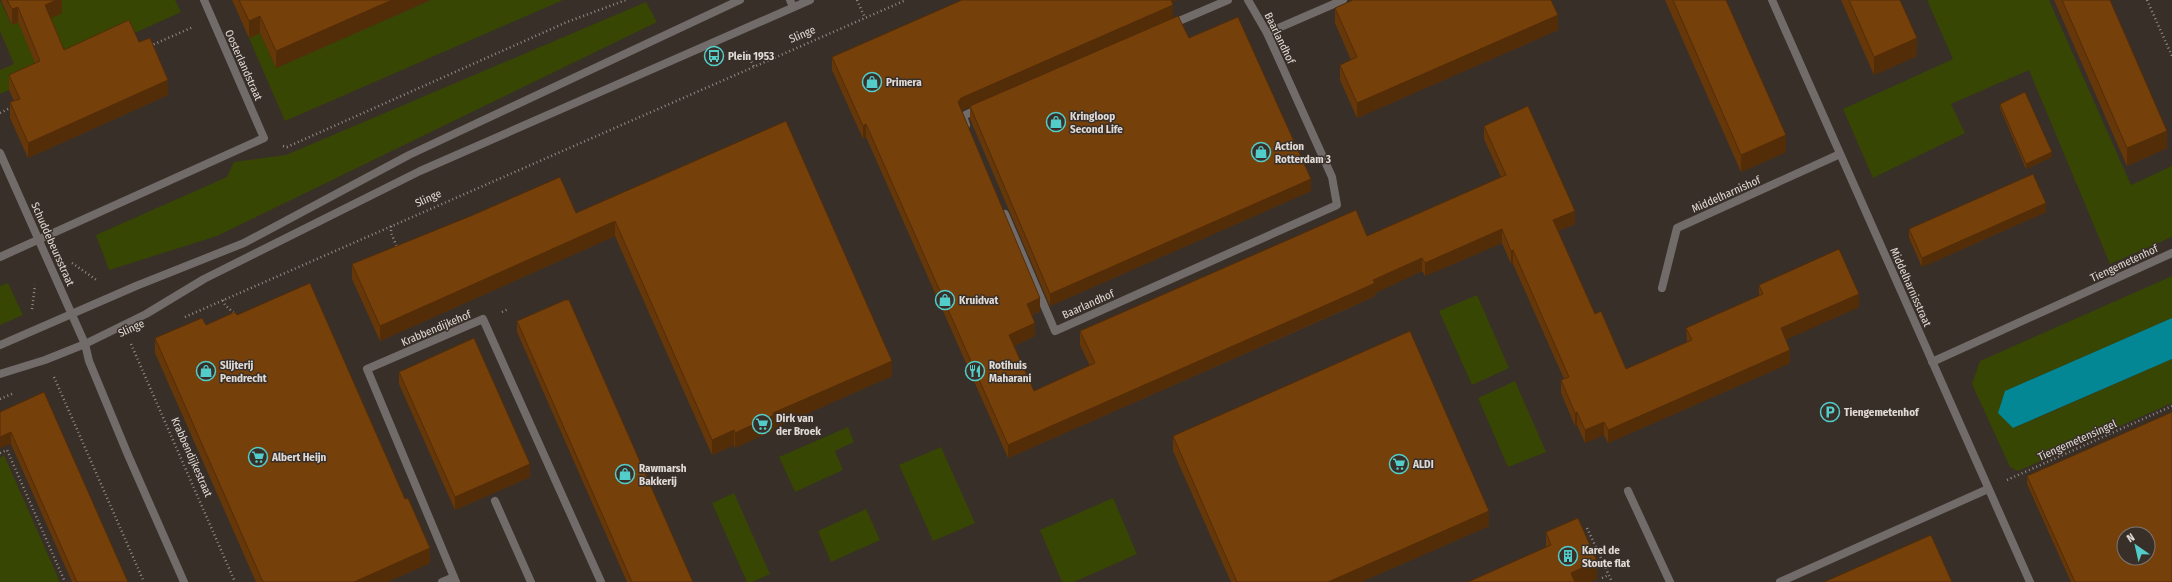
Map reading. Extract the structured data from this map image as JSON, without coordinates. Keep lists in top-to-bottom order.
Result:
{
  "streets": {
    "street": [
      "Slinge",
      "Baarlandhof",
      "Oosterlandstraat",
      "Middelharnishof",
      "Schuddebeursstraat",
      "Tiengemetenhof",
      "Middelharnisstraat",
      "Krabbendijkehof"
    ],
    "path": ["Tiengemetensingel", "Krabbendijkestraat"]
  },
  "crossings": [
    ["Slinge", "Schuddebeursstraat"],
    ["Middelharnishof", "Middelharnisstraat"],
    ["Tiengemetenhof", "Middelharnisstraat"],
    ["Middelharnisstraat", "Tiengemetensingel"]
  ],
  "places": {
    "bus stop": ["Plein 1953"],
    "shop": [
      "Primera",
      "Kringloop Second Life",
      "Action Rotterdam 3",
      "Kruidvat",
      "Slijterij Pendrecht",
      "Rawmarsh Bakkerij"
    ],
    "restaurant": ["Rotihuis Maharani"],
    "parking": ["Tiengemetenhof"],
    "supermarket": ["Dirk van der Broek", "Albert Heijn", "ALDI"],
    "building": ["Karel de Stoute flat"]
  },
  "north": "top left"
}
